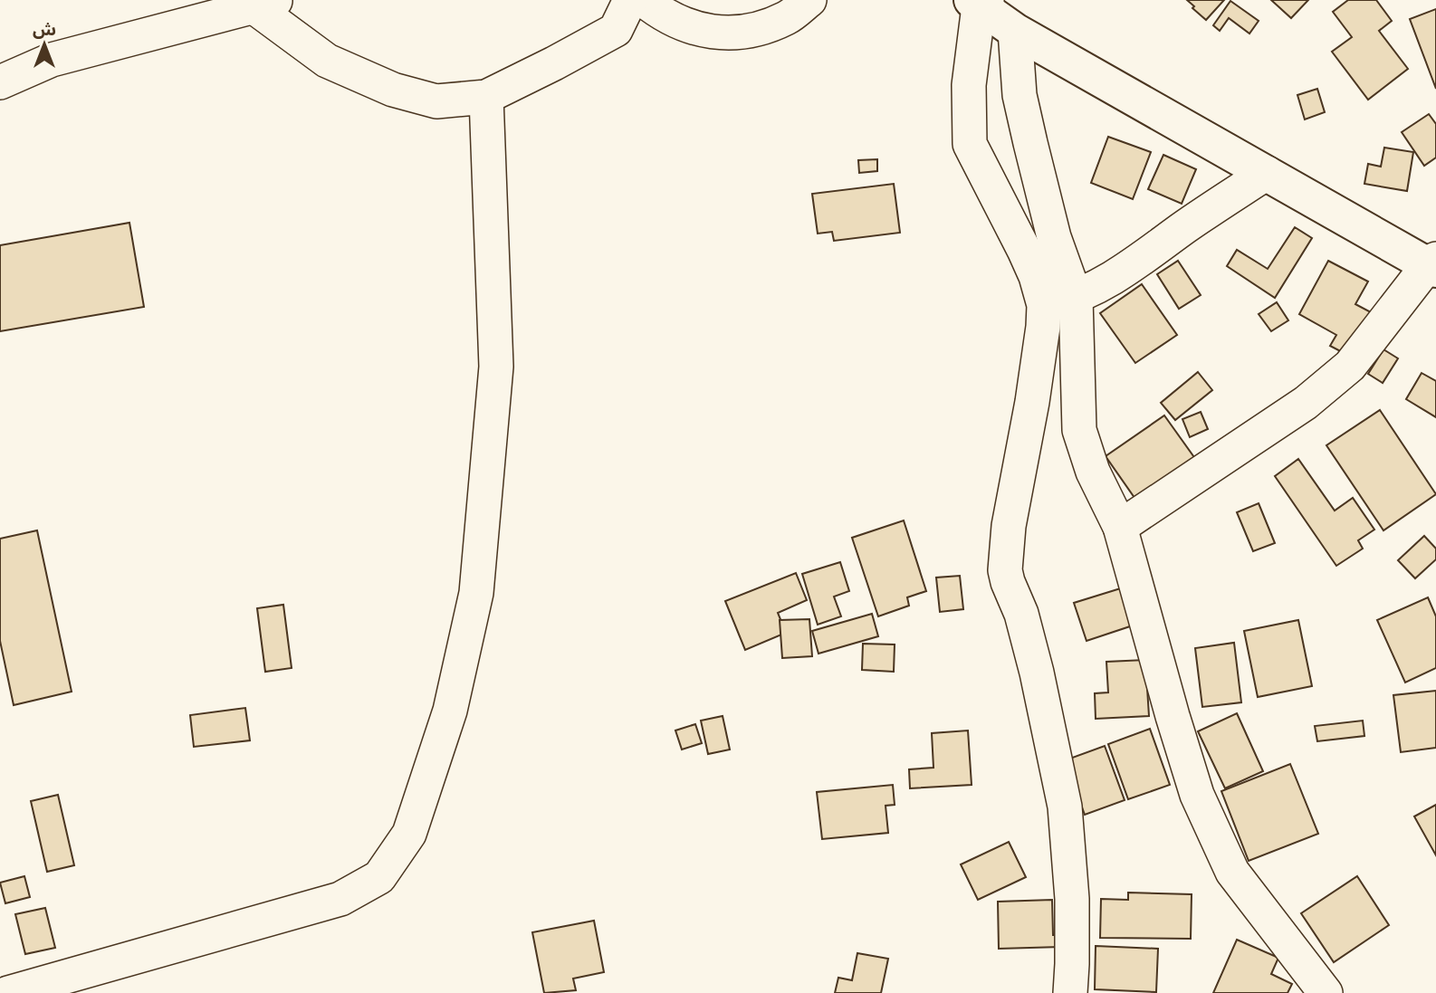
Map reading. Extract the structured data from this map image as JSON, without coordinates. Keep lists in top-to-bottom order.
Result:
{
  "north": "top"
}
